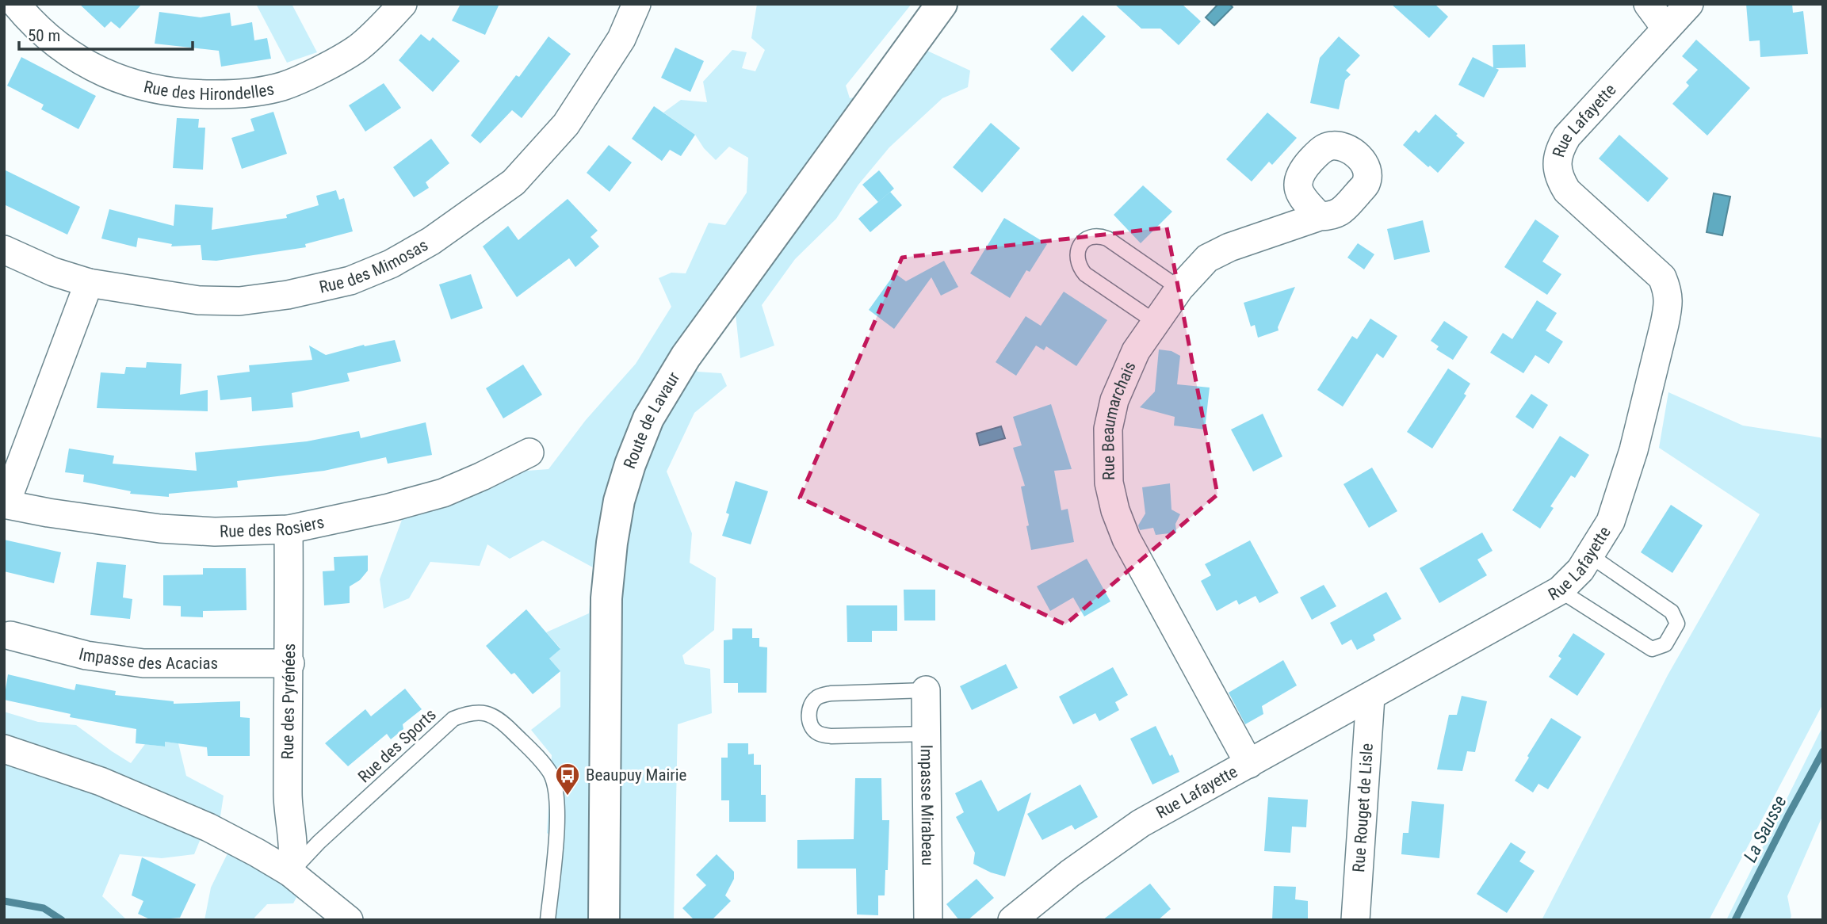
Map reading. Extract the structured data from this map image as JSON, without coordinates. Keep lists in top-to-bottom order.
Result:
{
  "streets": {
    "main road": ["Route de Lavaur"],
    "street": [
      "Rue des Hirondelles",
      "Rue Lafayette",
      "Rue des Mimosas",
      "Rue Beaumarchais",
      "Rue des Rosiers",
      "Impasse des Acacias",
      "Rue des Pyrénées",
      "Impasse Mirabeau",
      "Rue Rouget de Lisle"
    ],
    "lane": ["Rue des Sports"]
  },
  "crossings": [
    ["Rue Lafayette", "Rue Beaumarchais"],
    ["Rue Lafayette", "Rue Rouget de Lisle"],
    ["Rue des Rosiers", "Rue des Pyrénées"],
    ["Impasse des Acacias", "Rue des Pyrénées"],
    ["Rue des Pyrénées", "Rue des Sports"]
  ],
  "water": ["La Sausse"],
  "places": {
    "bus stop": ["Beaupuy Mairie"]
  },
  "scale_bar": "50 m"
}
